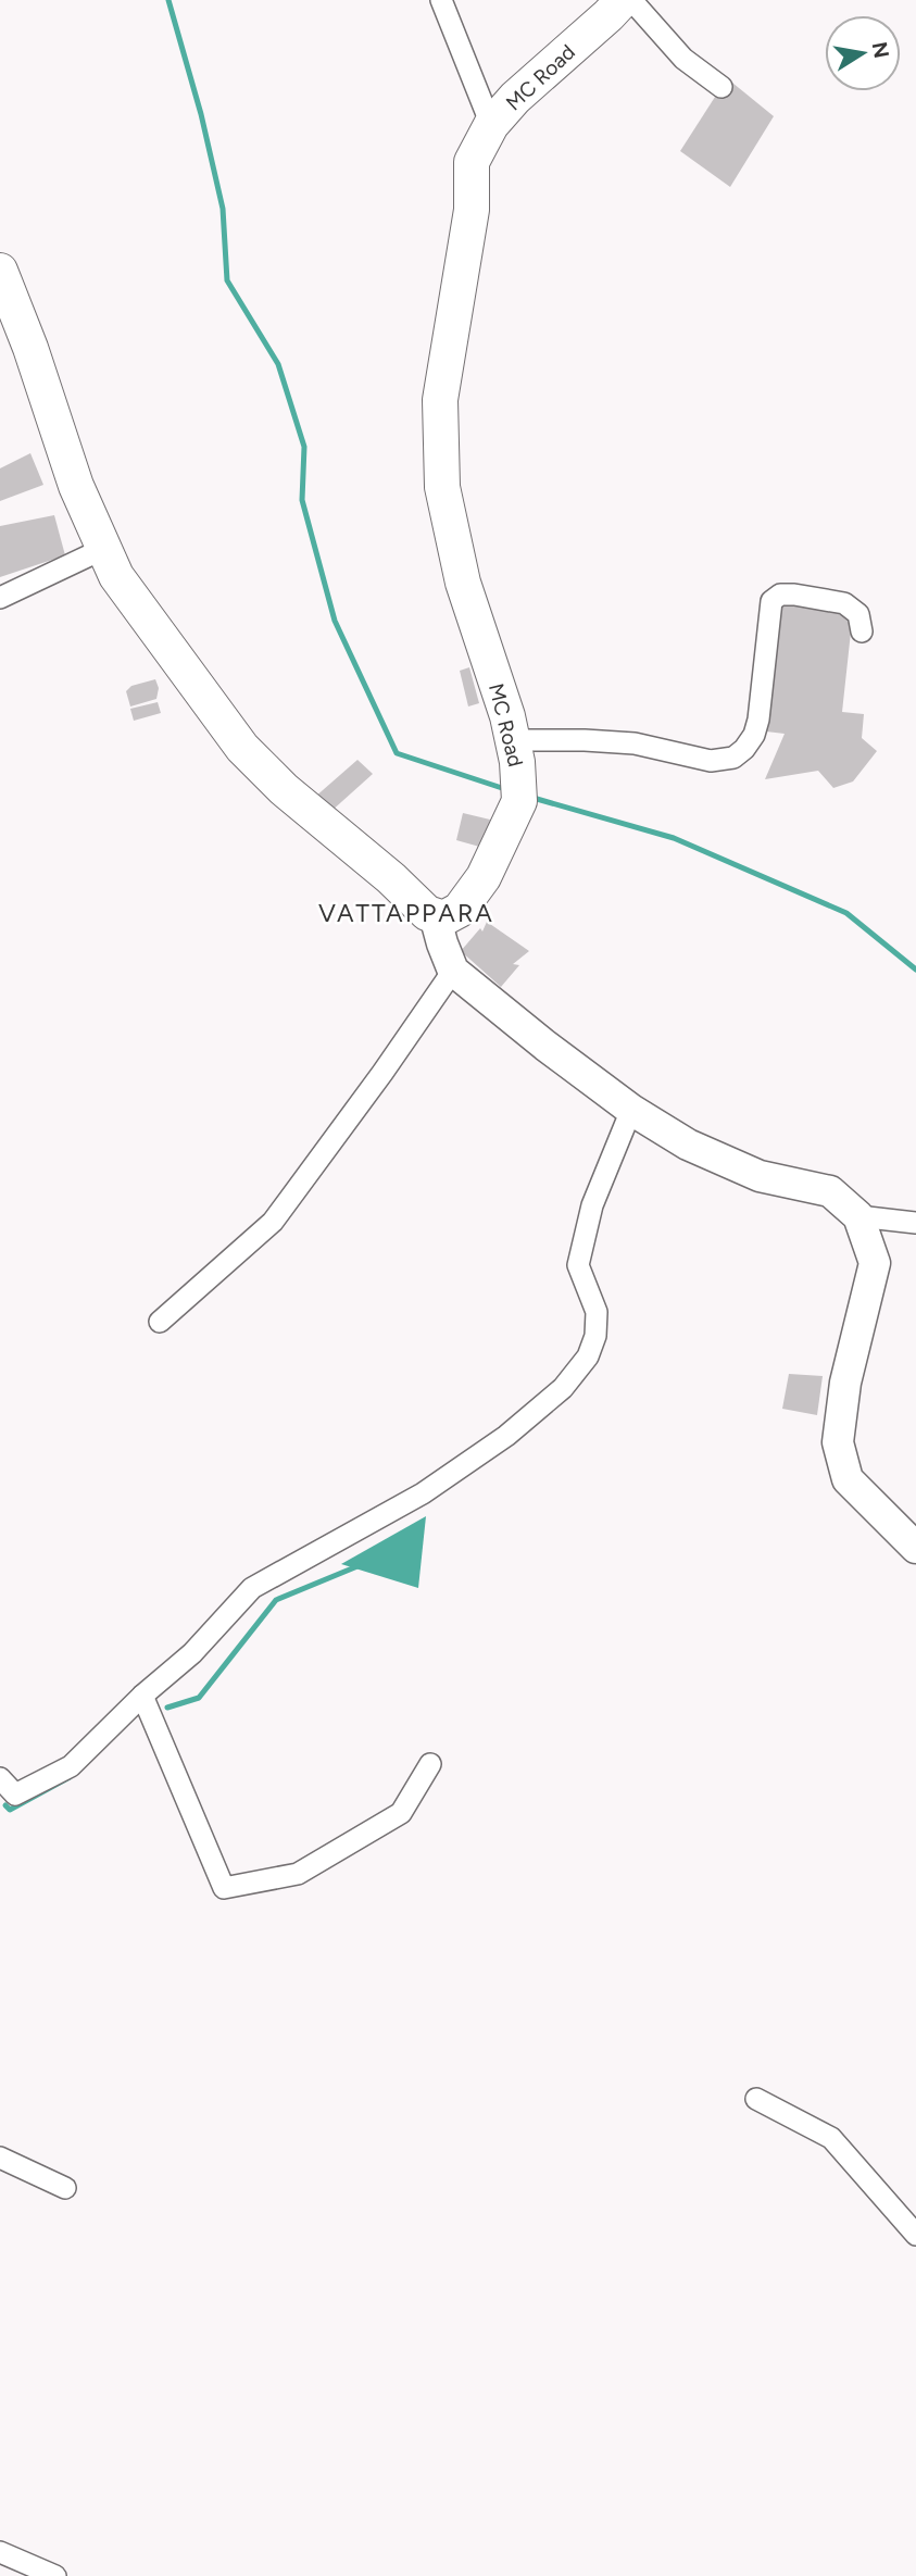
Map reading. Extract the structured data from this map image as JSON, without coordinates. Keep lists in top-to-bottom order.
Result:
{
  "streets": {
    "main road": ["MC Road"]
  },
  "districts": ["VATTAPPARA"],
  "north": "right"
}
